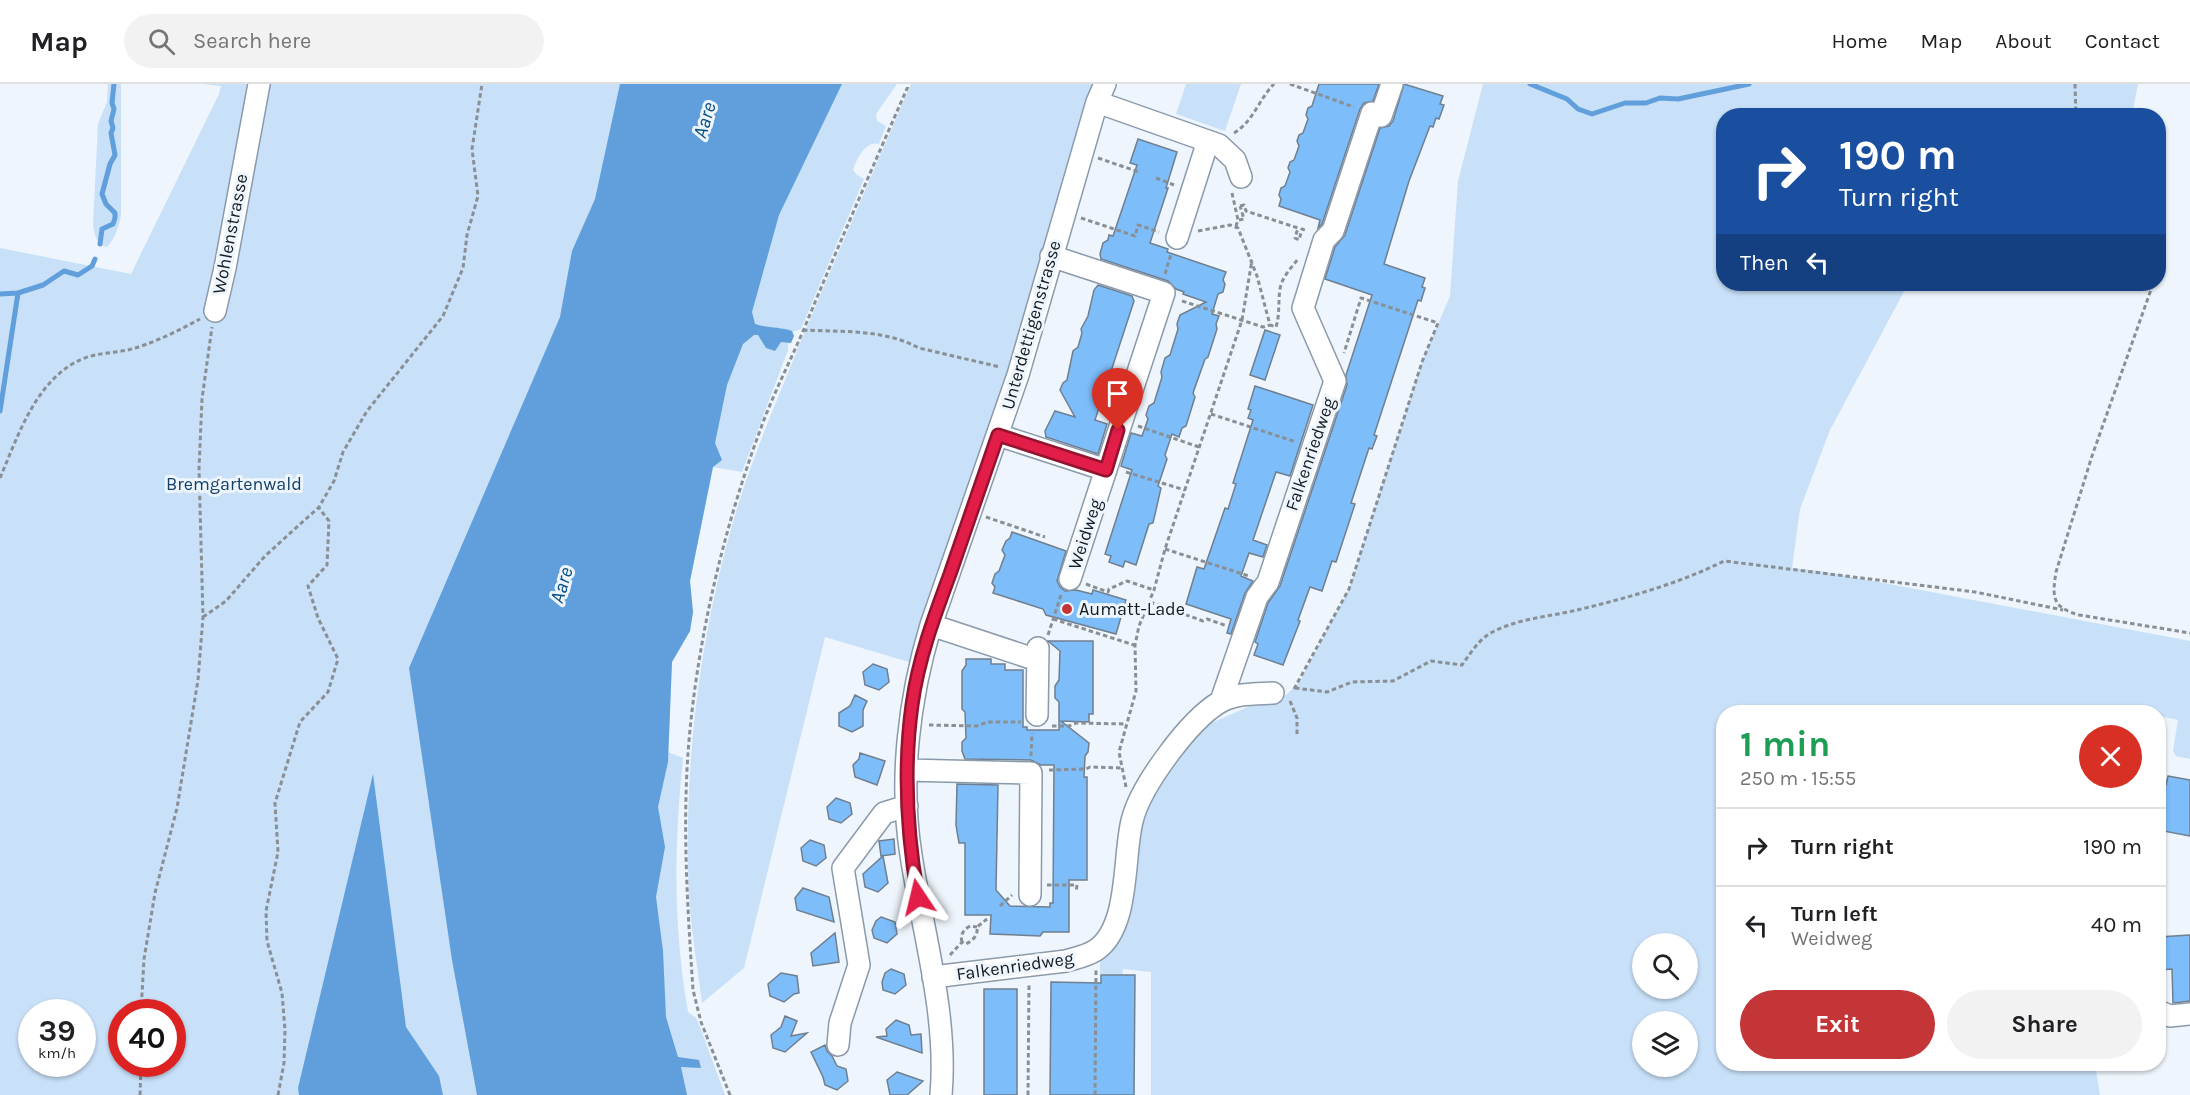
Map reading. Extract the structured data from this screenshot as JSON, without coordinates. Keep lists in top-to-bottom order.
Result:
{
  "streets": {
    "street": [
      "Wohlenstrasse",
      "Unterdettigenstrasse",
      "Falkenriedweg",
      "Weidweg"
    ]
  },
  "crossings": [
    ["Unterdettigenstrasse", "Falkenriedweg"]
  ],
  "water": ["Aare"],
  "parks": ["Bremgartenwald"],
  "places": ["Aumatt-Lade"],
  "page": {
    "header": "Map",
    "search": "Search here",
    "nav": [
      "Home",
      "Map",
      "About",
      "Contact"
    ],
    "turn": ["190 m", "Turn right"],
    "then": "Then",
    "heading": ["1 min", "250 m · 15:55"],
    "list": [
      {
        "name": "Turn right",
        "value": "190 m"
      },
      {
        "name": "Turn left",
        "note": "Weidweg",
        "value": "40 m"
      }
    ],
    "buttons": ["Exit", "Share"],
    "speed": "39 km/h",
    "limit": "40"
  }
}
